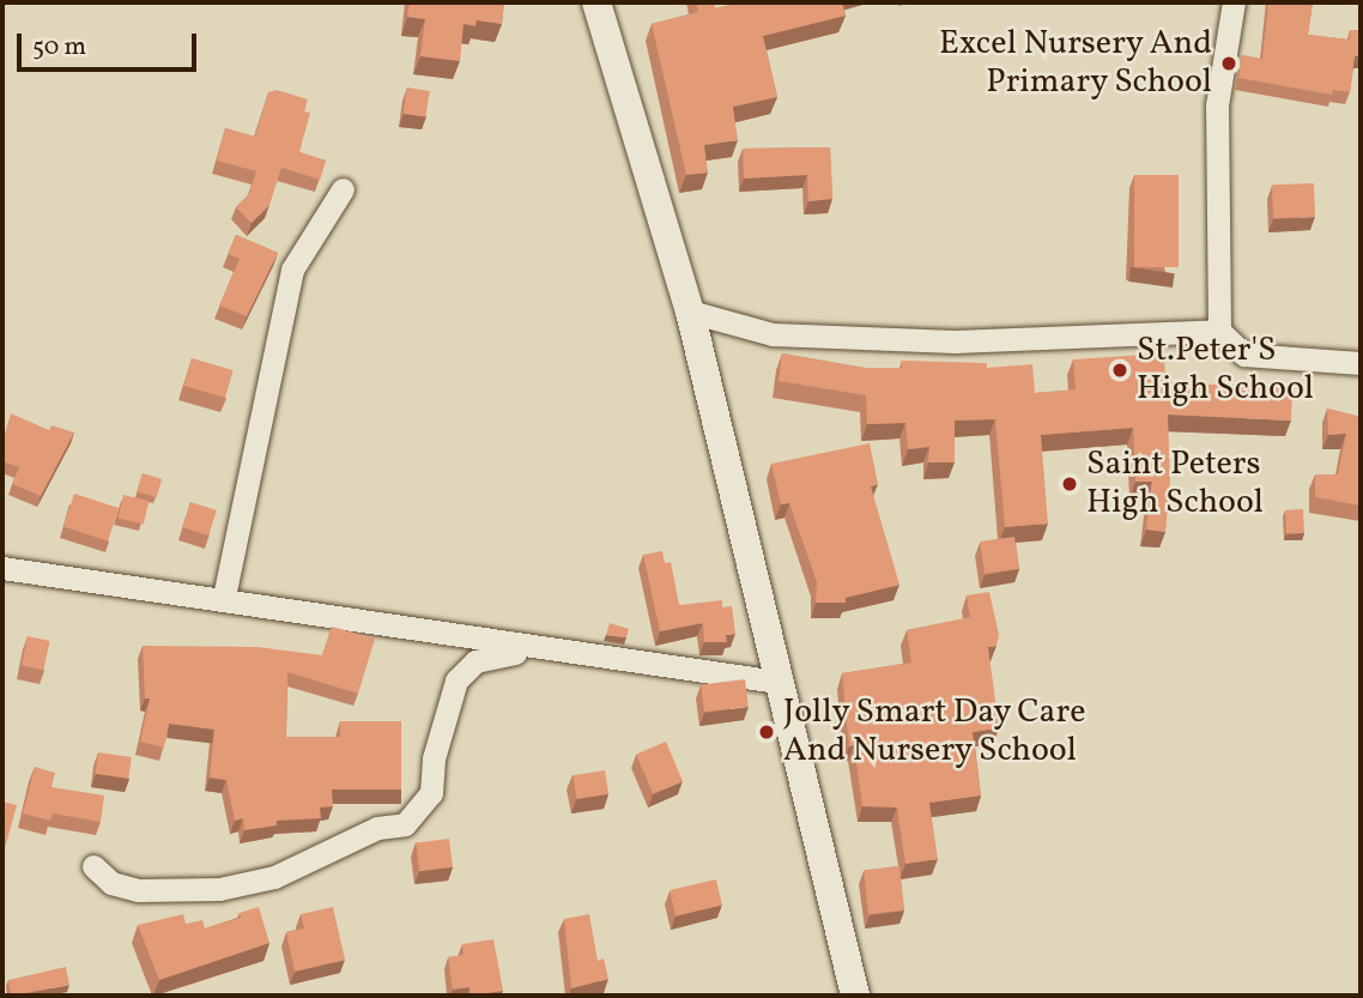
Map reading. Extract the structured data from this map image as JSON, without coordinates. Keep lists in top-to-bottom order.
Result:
{
  "places": [
    "Excel Nursery And Primary School",
    "St.Peter'S High School",
    "Saint Peters High School",
    "Jolly Smart Day Care And Nursery School"
  ],
  "scale_bar": "50 m"
}
